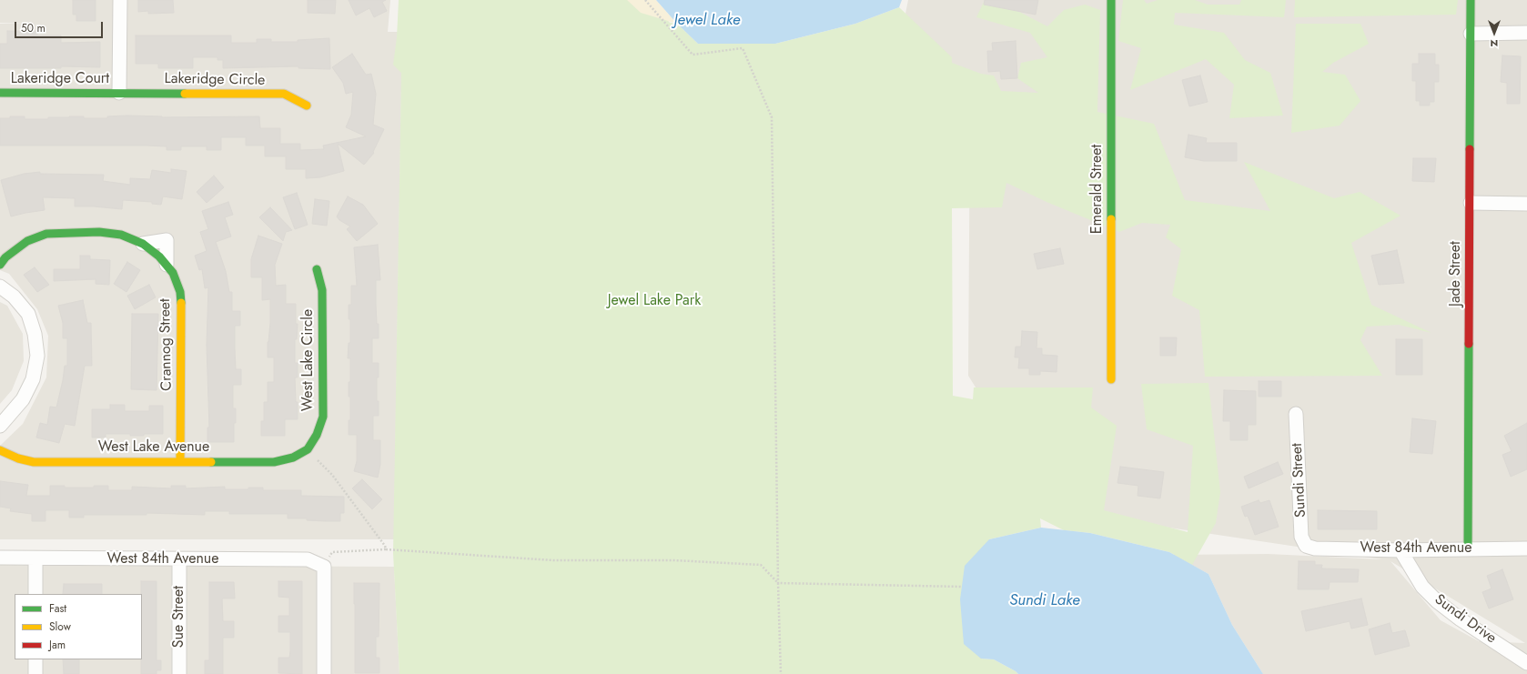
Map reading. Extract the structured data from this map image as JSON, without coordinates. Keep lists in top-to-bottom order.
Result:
{
  "streets": {
    "street": [
      "Lakeridge Court",
      "Lakeridge Circle",
      "Emerald Street",
      "Jade Street",
      "Crannog Street",
      "West Lake Circle",
      "West Lake Avenue",
      "Sundi Street",
      "West 84th Avenue",
      "Sue Street",
      "Sundi Drive"
    ]
  },
  "crossings": [
    ["Lakeridge Court", "Lakeridge Circle"],
    ["Jade Street", "West 84th Avenue"],
    ["Crannog Street", "West Lake Avenue"],
    ["West Lake Circle", "West Lake Avenue"],
    ["Sundi Street", "West 84th Avenue"],
    ["West 84th Avenue", "Sue Street"],
    ["West 84th Avenue", "Sundi Drive"]
  ],
  "water": ["Jewel Lake", "Sundi Lake"],
  "parks": ["Jewel Lake Park"],
  "legend": ["Fast", "Slow", "Jam"],
  "scale_bar": "50 m",
  "north": "bottom"
}
